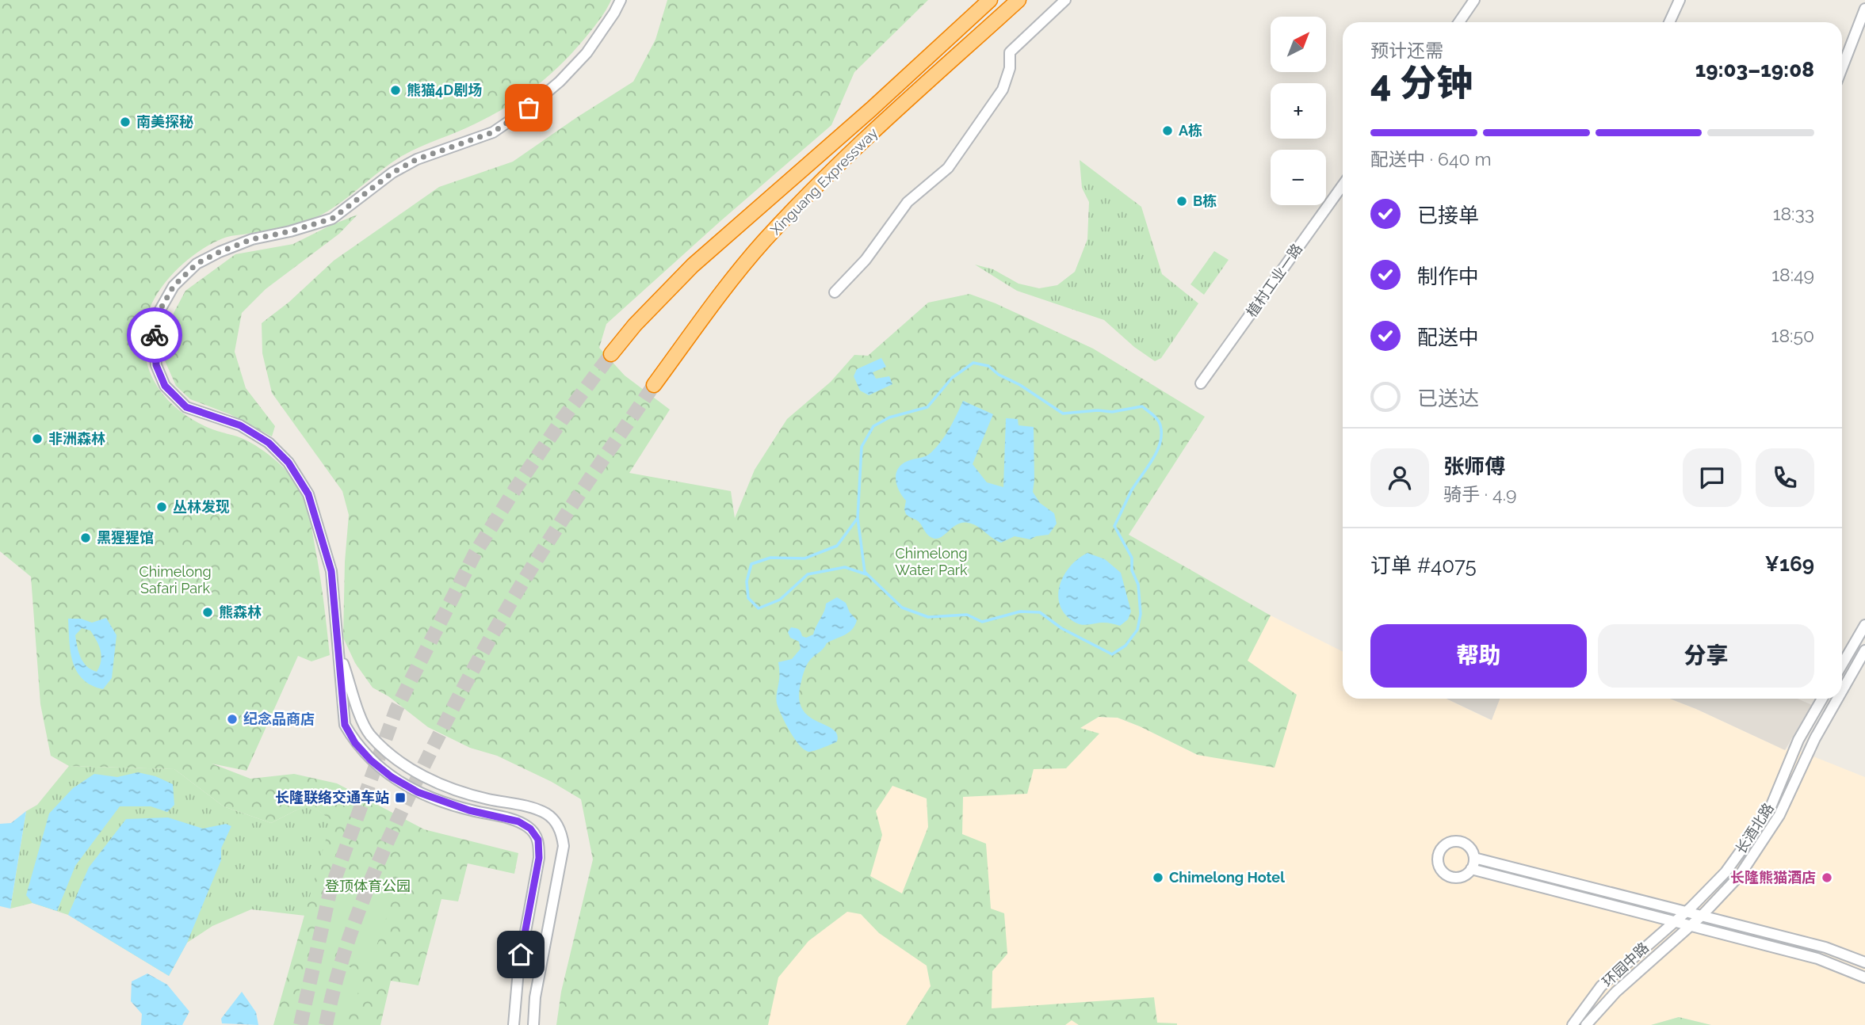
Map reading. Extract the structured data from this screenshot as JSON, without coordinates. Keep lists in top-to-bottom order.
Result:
{
  "streets": {
    "highway": ["Xinguang Expressway"],
    "street": ["植村工业一路", "长酒北路", "环园中路"]
  },
  "crossings": [
    ["长酒北路", "环园中路"]
  ],
  "parks": ["Chimelong Water Park", "Chimelong Safari Park", "登顶体育公园"],
  "places": {
    "other": [
      "熊猫4D剧场",
      "南美探秘",
      "A栋",
      "B栋",
      "非洲森林",
      "丛林发现",
      "黑猩猩馆",
      "熊森林",
      "纪念品商店",
      "Chimelong Hotel",
      "长隆熊猫酒店"
    ],
    "transit": ["长隆联络交通车站"]
  },
  "north": "top right",
  "page": {
    "map_buttons": ["+", "−"],
    "heading": ["4 分钟", "预计还需", "19:03–19:08"],
    "panel": [
      "张师傅",
      "骑手 · 4.9",
      "订单 #4075",
      "¥169"
    ],
    "bar": "配送中 · 640 m",
    "list": [
      ["已接单", "18:33"],
      ["制作中", "18:49"],
      ["配送中", "18:50"],
      "已送达"
    ],
    "buttons": ["帮助", "分享"]
  }
}
